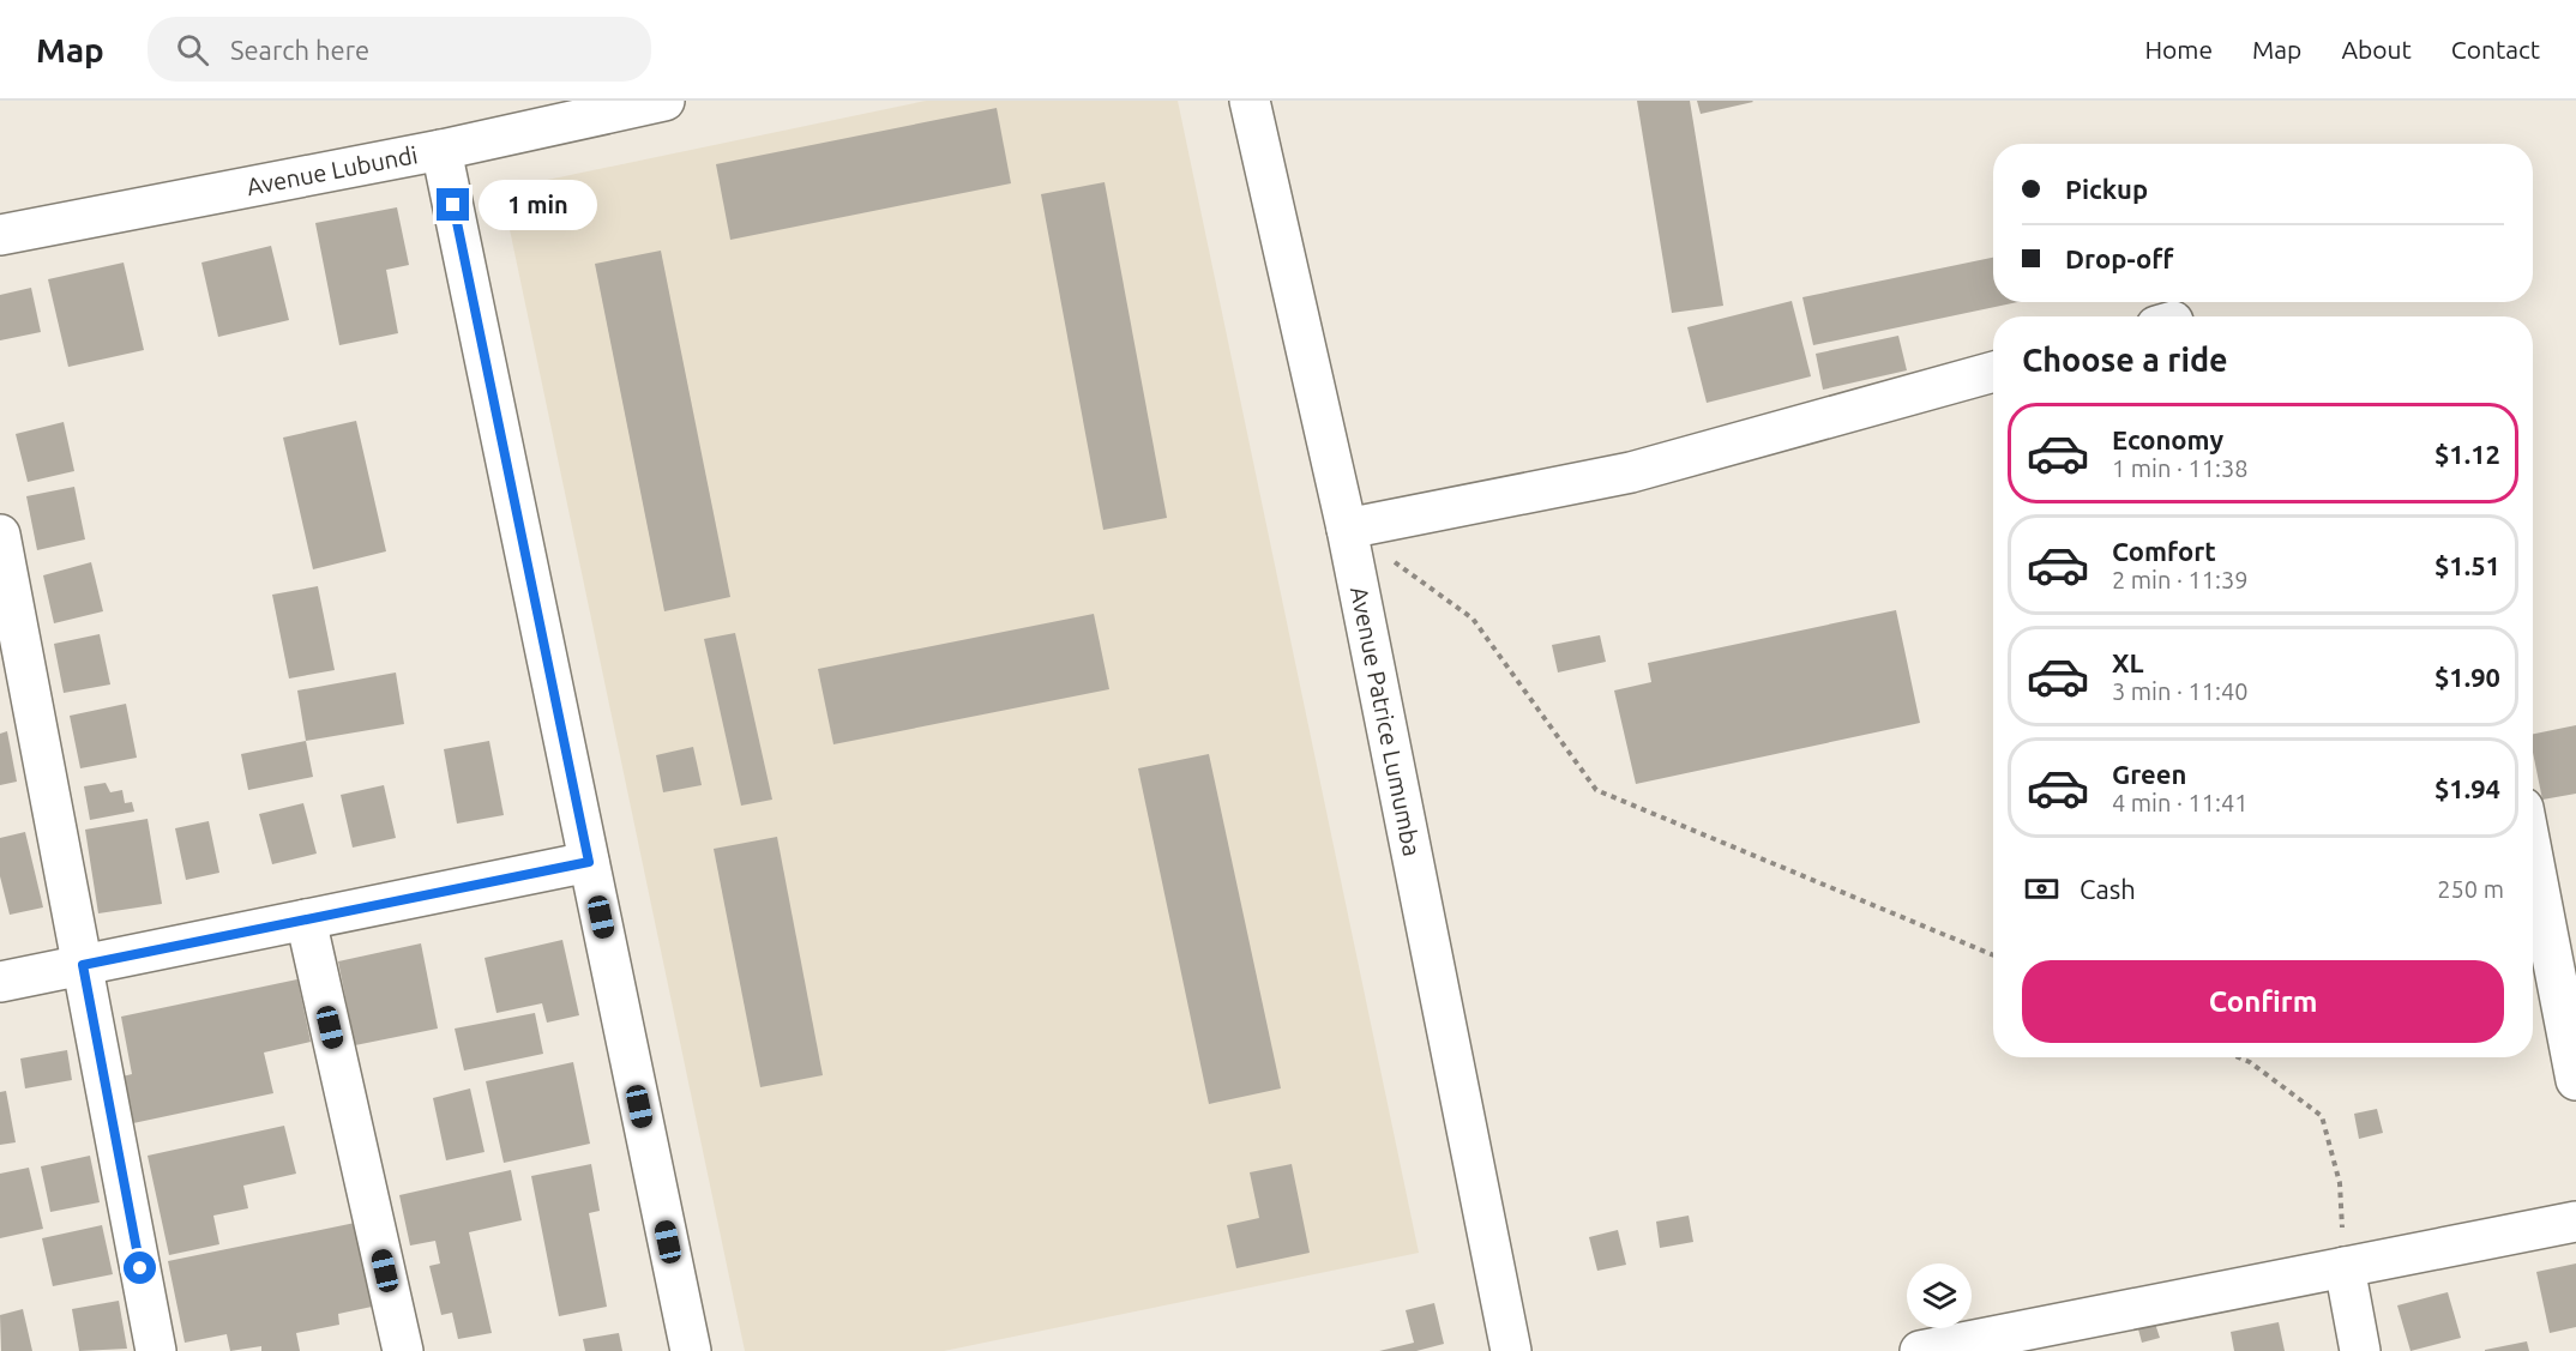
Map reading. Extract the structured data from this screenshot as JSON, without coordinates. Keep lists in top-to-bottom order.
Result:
{
  "streets": {
    "street": ["Avenue Lubundi", "Avenue Patrice Lumumba"]
  },
  "page": {
    "header": "Map",
    "search": "Search here",
    "nav": [
      "Home",
      "Map",
      "About",
      "Contact"
    ],
    "banner": ["Pickup", "Drop-off"],
    "bubble": "1 min",
    "heading": "Choose a ride",
    "list": [
      {
        "name": "Economy",
        "note": "1 min · 11:38",
        "value": "$1.12"
      },
      {
        "name": "Comfort",
        "note": "2 min · 11:39",
        "value": "$1.51"
      },
      {
        "name": "XL",
        "note": "3 min · 11:40",
        "value": "$1.90"
      },
      {
        "name": "Green",
        "note": "4 min · 11:41",
        "value": "$1.94"
      }
    ],
    "pay": ["Cash", "250 m"],
    "buttons": "Confirm"
  }
}
